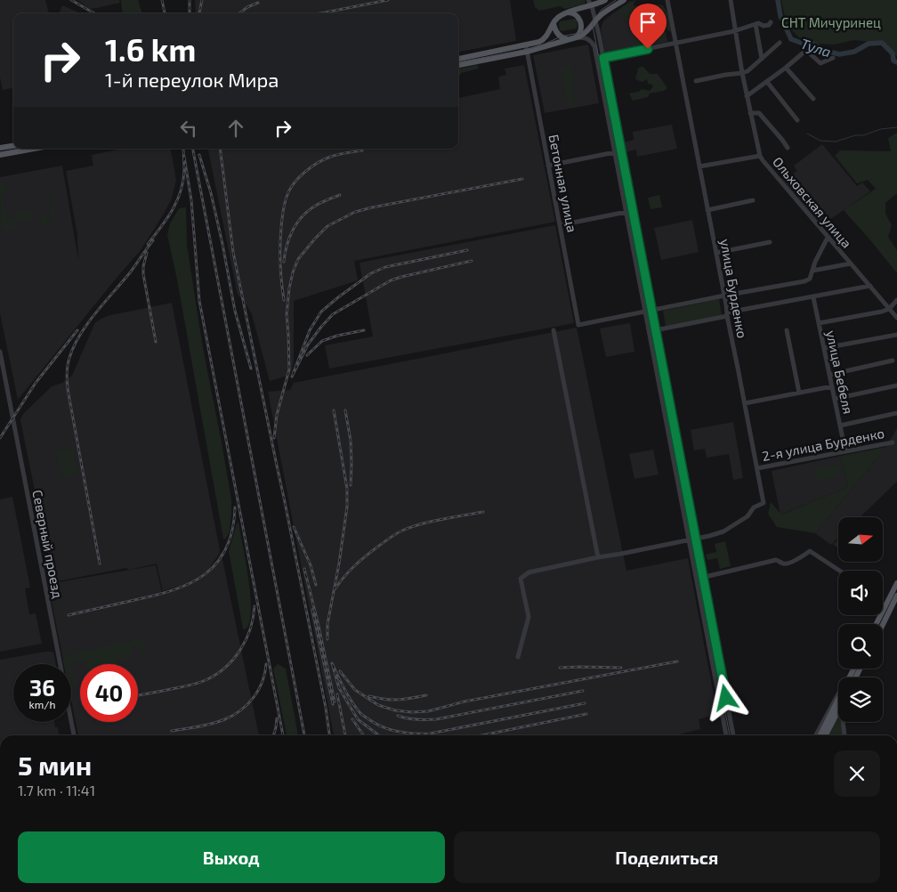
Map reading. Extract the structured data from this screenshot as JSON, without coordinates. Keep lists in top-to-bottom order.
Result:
{
  "streets": {
    "street": [
      "Бетонная улица",
      "Ольховская улица",
      "улица Бурденко",
      "улица Бебеля",
      "2-я улица Бурденко",
      "Северный проезд"
    ]
  },
  "crossings": [
    ["улица Бурденко", "2-я улица Бурденко"],
    ["улица Бебеля", "2-я улица Бурденко"]
  ],
  "water": ["Тула"],
  "parks": ["СНТ Мичуринец"],
  "north": "right",
  "page": {
    "turn": ["1.6 km", "1-й переулок Мира"],
    "speed": "36 km/h",
    "limit": "40",
    "heading": ["5 мин", "1.7 km · 11:41"],
    "buttons": ["Выход", "Поделиться"]
  }
}
